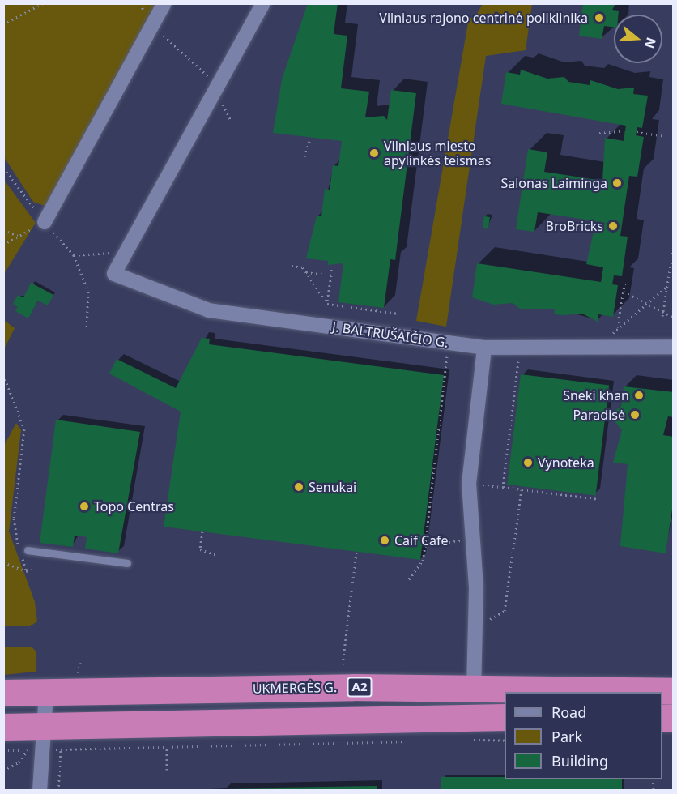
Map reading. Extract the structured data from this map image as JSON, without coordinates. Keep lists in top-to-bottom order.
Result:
{
  "streets": {
    "highway": ["A2", "UKMERGĖS G."],
    "street": ["J. BALTRUŠAIČIO G."]
  },
  "places": [
    "Vilniaus rajono centrinė poliklinika",
    "Vilniaus miesto apylinkės teismas",
    "Salonas Laiminga",
    "BroBricks",
    "Sneki khan",
    "Paradisė",
    "Vynoteka",
    "Senukai",
    "Topo Centras",
    "Caif Cafe"
  ],
  "legend": ["Road", "Park", "Building"],
  "north": "right"
}
